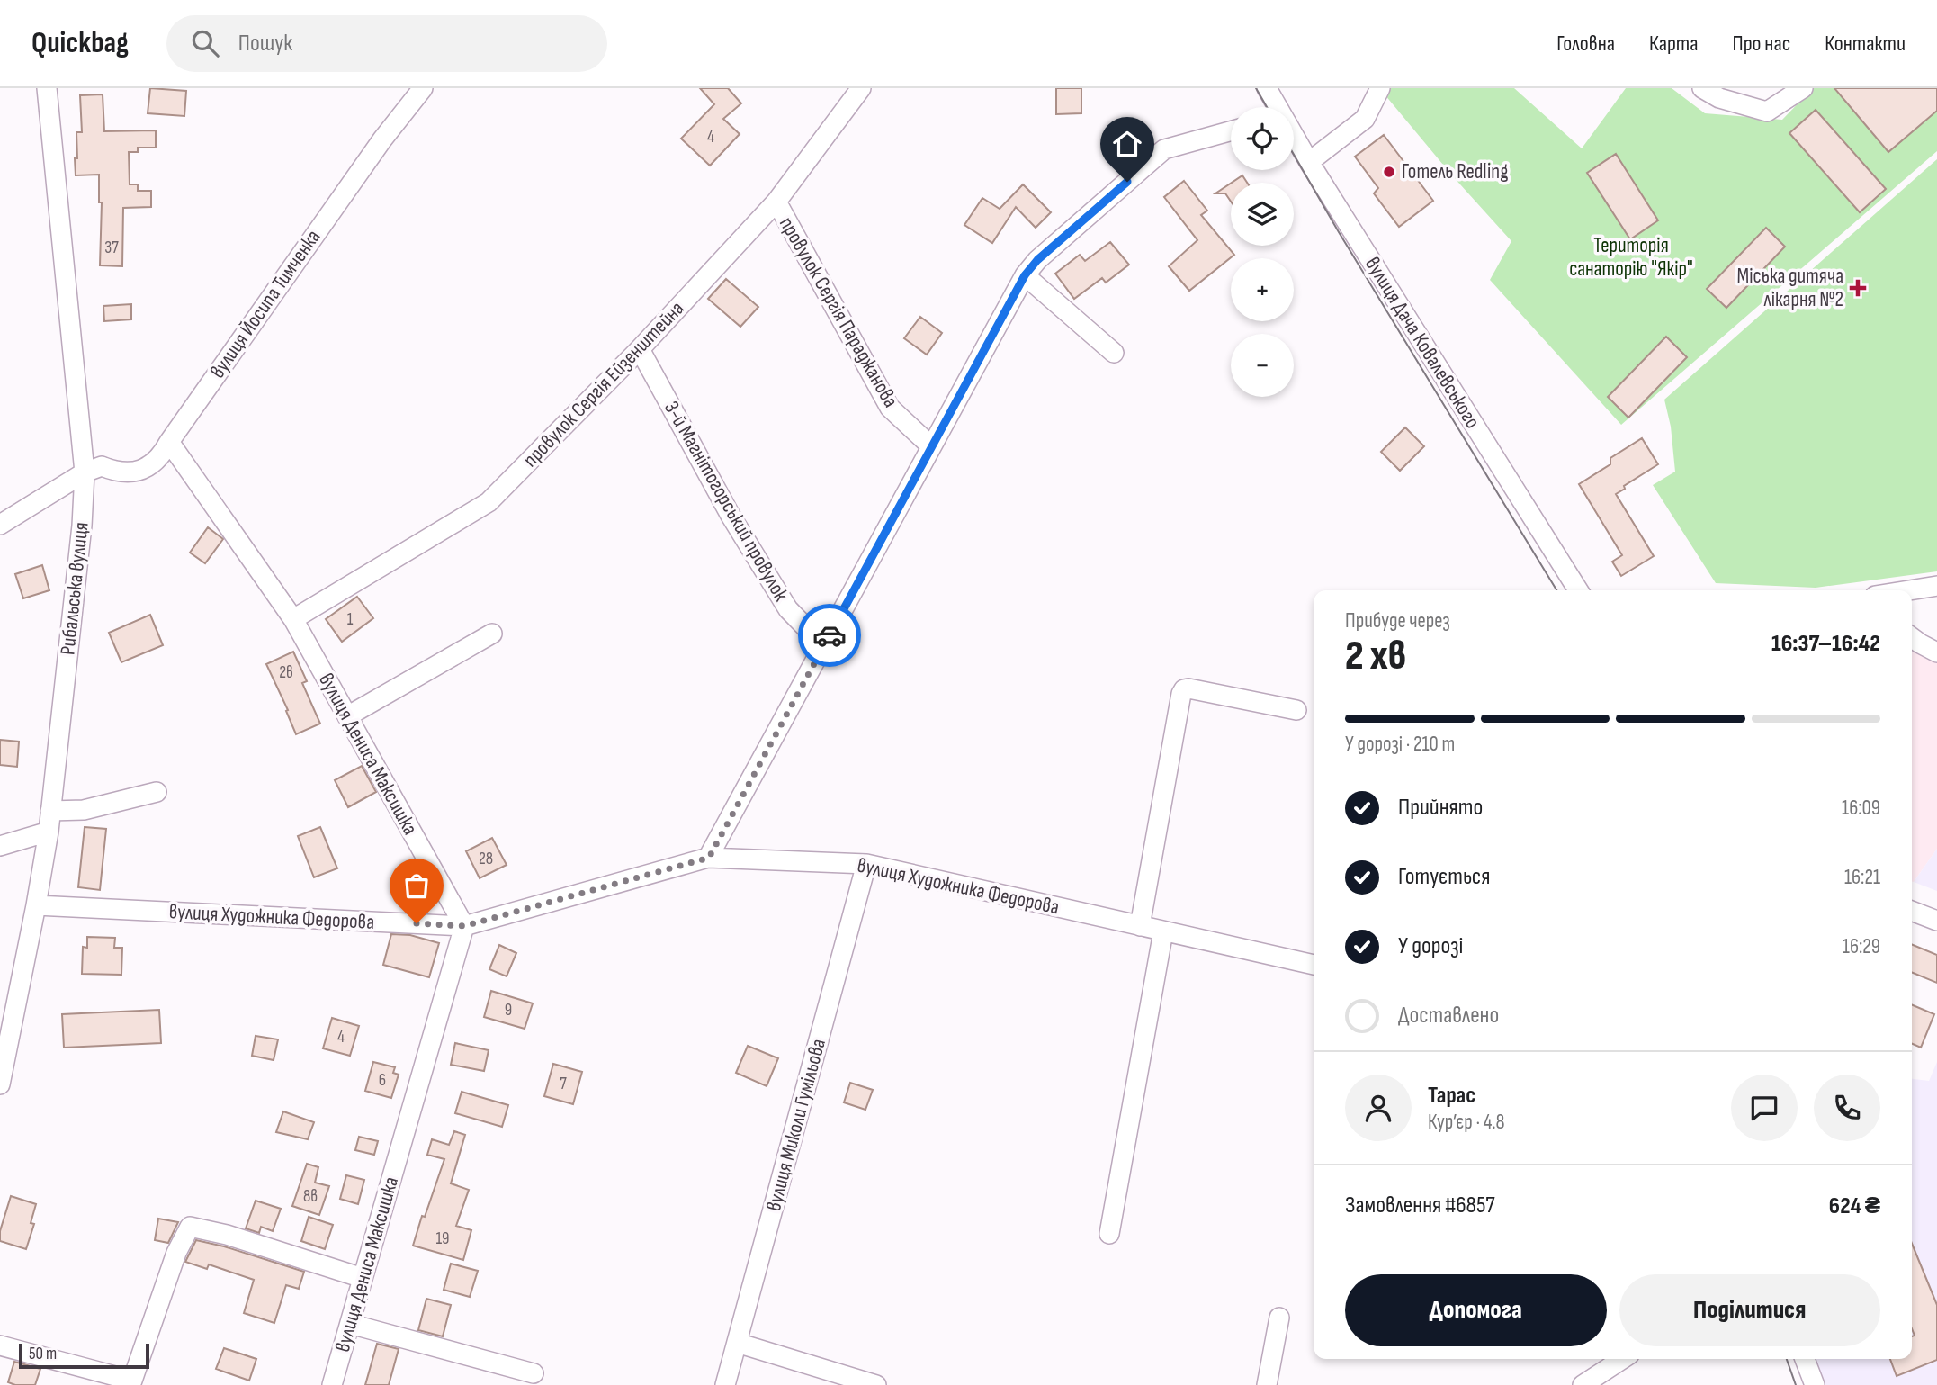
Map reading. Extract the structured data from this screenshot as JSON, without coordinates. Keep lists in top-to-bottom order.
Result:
{
  "streets": {
    "street": [
      "вулиця Йосипа Тимченка",
      "провулок Сергія Параджанова",
      "вулиця Дача Ковалевського",
      "провулок Сергія Ейзенштейна",
      "3-й Магнітогорський провулок",
      "Рибальська вулиця",
      "вулиця Дениса Максишка",
      "вулиця Художника Федорова",
      "вулиця Миколи Гумільова"
    ]
  },
  "crossings": [
    ["вулиця Йосипа Тимченка", "Рибальська вулиця"],
    ["вулиця Йосипа Тимченка", "вулиця Дениса Максишка"],
    ["провулок Сергія Параджанова", "провулок Сергія Ейзенштейна"],
    ["провулок Сергія Ейзенштейна", "3-й Магнітогорський провулок"],
    ["провулок Сергія Ейзенштейна", "вулиця Дениса Максишка"],
    ["Рибальська вулиця", "вулиця Художника Федорова"],
    ["вулиця Дениса Максишка", "вулиця Художника Федорова"],
    ["вулиця Художника Федорова", "вулиця Миколи Гумільова"]
  ],
  "parks": ["Територія санаторію \"Якір\""],
  "places": {
    "other": ["Готель Redling"],
    "health": ["Міська дитяча лікарня №2"]
  },
  "house_numbers": [
    "4",
    "37",
    "1",
    "2в",
    "28",
    "9",
    "4",
    "6",
    "7",
    "8в",
    "19"
  ],
  "scale_bar": "50 m",
  "page": {
    "header": "Quickbag",
    "search": "Пошук",
    "nav": [
      "Головна",
      "Карта",
      "Про нас",
      "Контакти"
    ],
    "map_buttons": ["+", "−"],
    "heading": ["2 хв", "Прибуде через", "16:37–16:42"],
    "panel": [
      "Тарас",
      "Кур’єр · 4.8",
      "Замовлення #6857",
      "624 ₴"
    ],
    "bar": "У дорозі · 210 m",
    "list": [
      ["Прийнято", "16:09"],
      ["Готується", "16:21"],
      ["У дорозі", "16:29"],
      "Доставлено"
    ],
    "buttons": ["Допомога", "Поділитися"],
    "scale": "50 m"
  }
}
